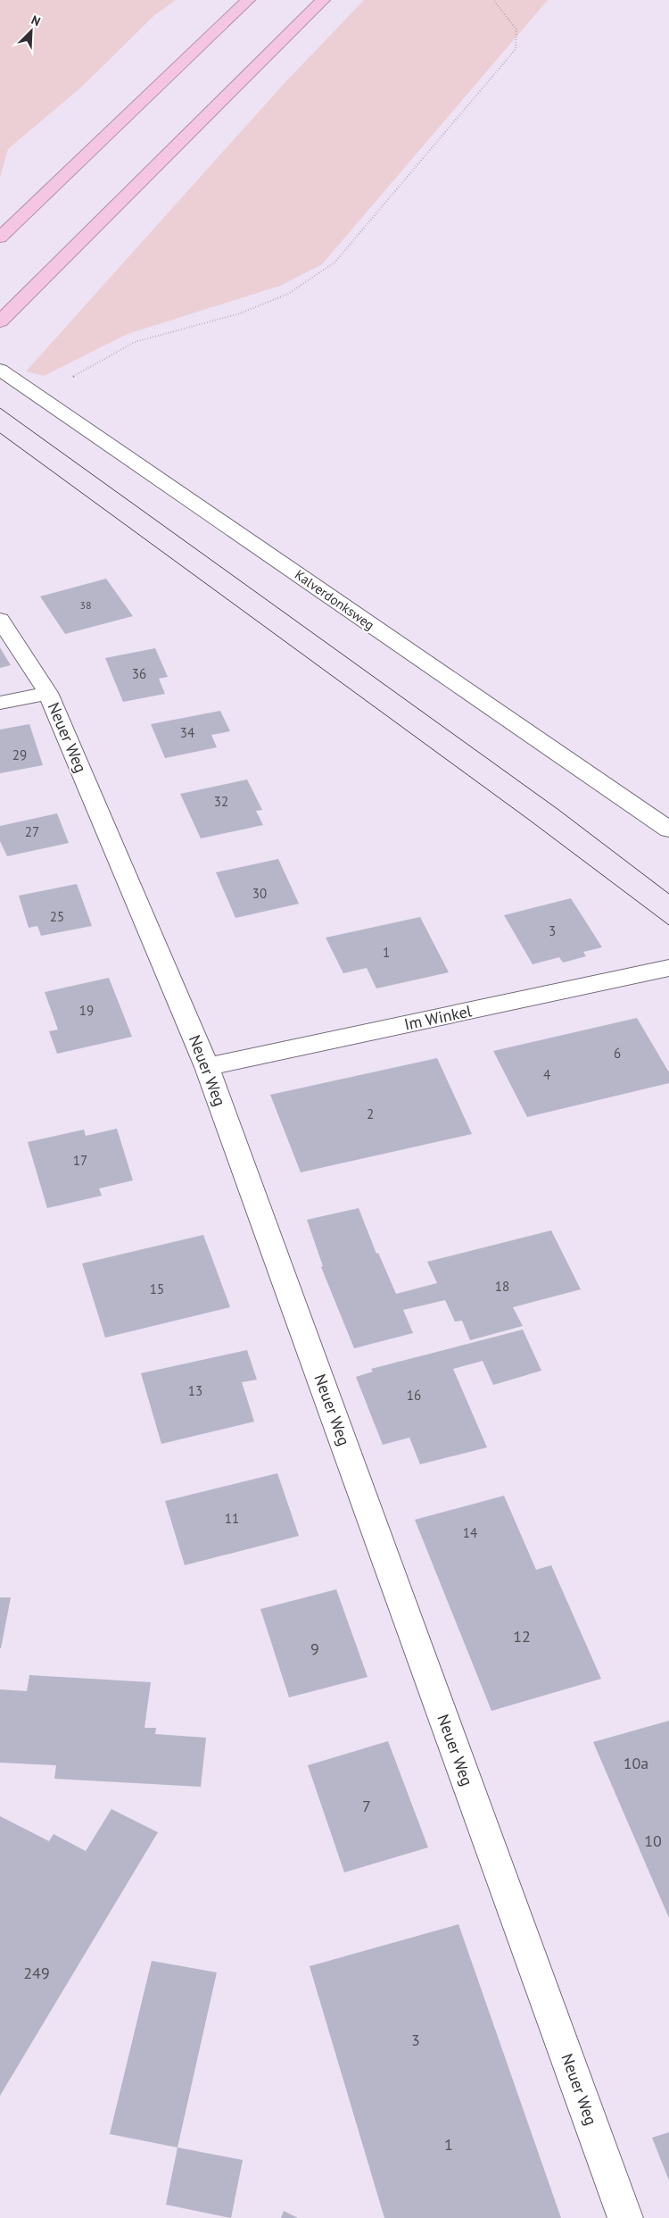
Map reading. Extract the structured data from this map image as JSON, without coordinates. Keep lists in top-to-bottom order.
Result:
{
  "streets": {
    "street": ["Kalverdonksweg", "Neuer Weg", "Im Winkel"]
  },
  "crossings": [
    ["Neuer Weg", "Im Winkel"]
  ],
  "house_numbers": [
    "38",
    "36",
    "34",
    "29",
    "32",
    "27",
    "30",
    "25",
    "3",
    "1",
    "19",
    "6",
    "4",
    "2",
    "17",
    "18",
    "15",
    "13",
    "16",
    "11",
    "14",
    "12",
    "9",
    "10a",
    "7",
    "10",
    "249",
    "3",
    "1"
  ],
  "north": "top right"
}
